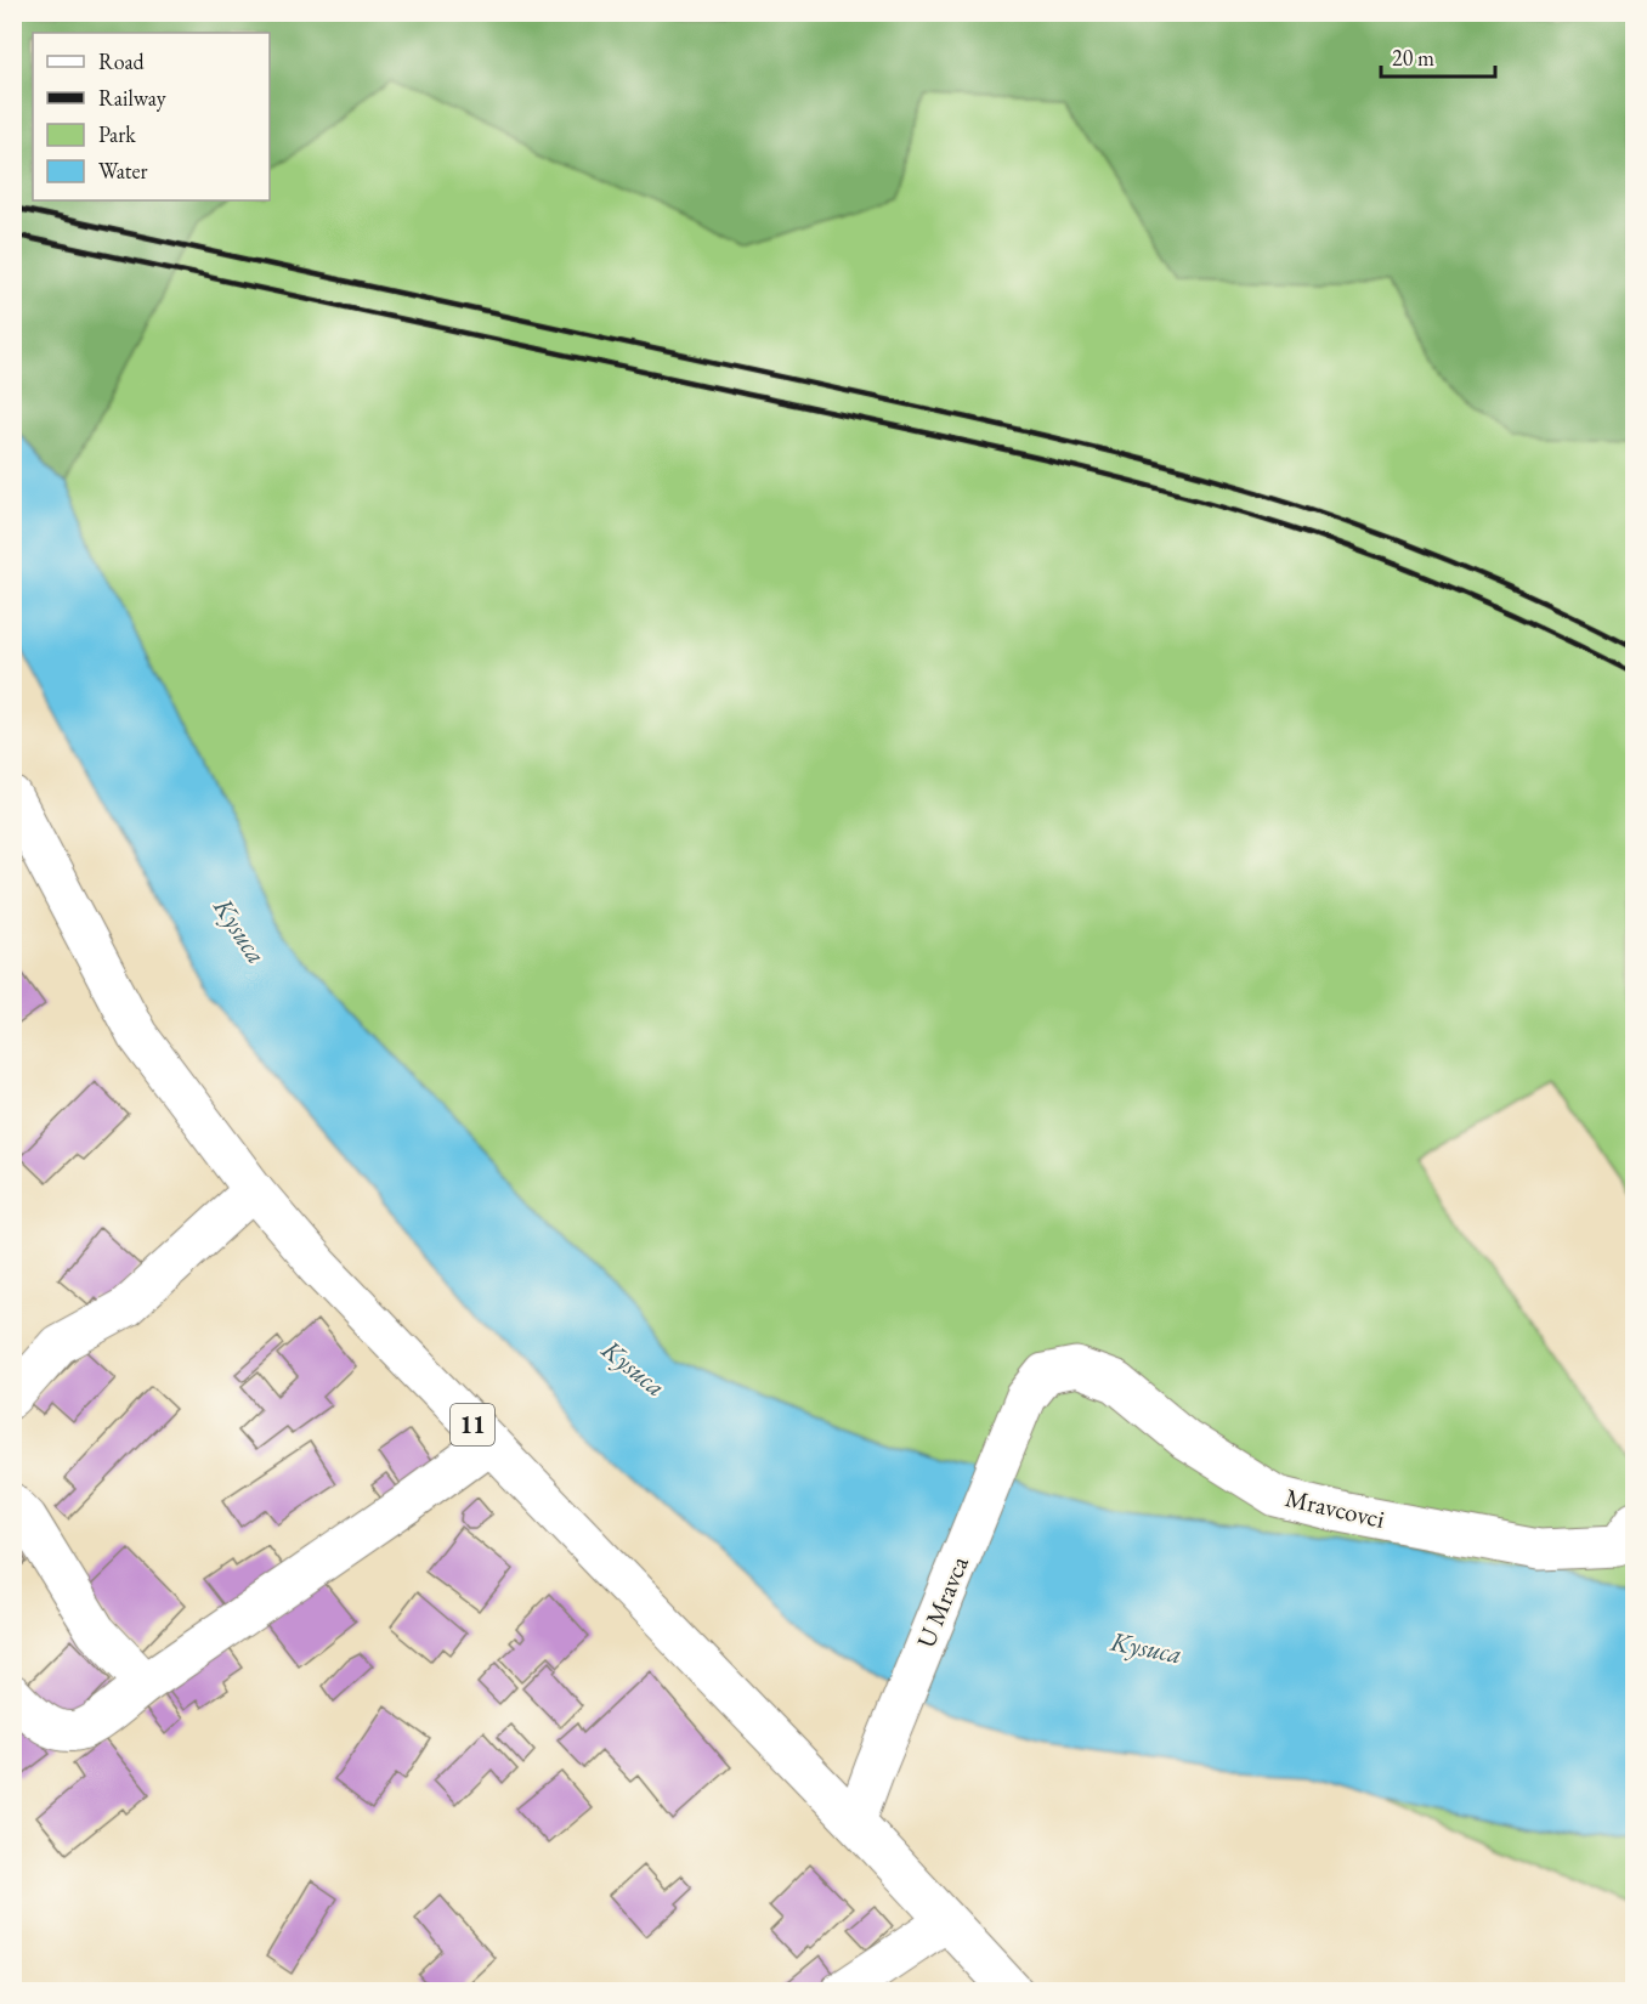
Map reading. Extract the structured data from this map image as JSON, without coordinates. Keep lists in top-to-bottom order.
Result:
{
  "streets": {
    "street": ["11", "Mravcovci", "U Mravca"]
  },
  "crossings": [
    ["11", "U Mravca"],
    ["Mravcovci", "U Mravca"]
  ],
  "water": ["Kysuca"],
  "legend": [
    "Road",
    "Railway",
    "Park",
    "Water"
  ],
  "scale_bar": "20 m"
}
